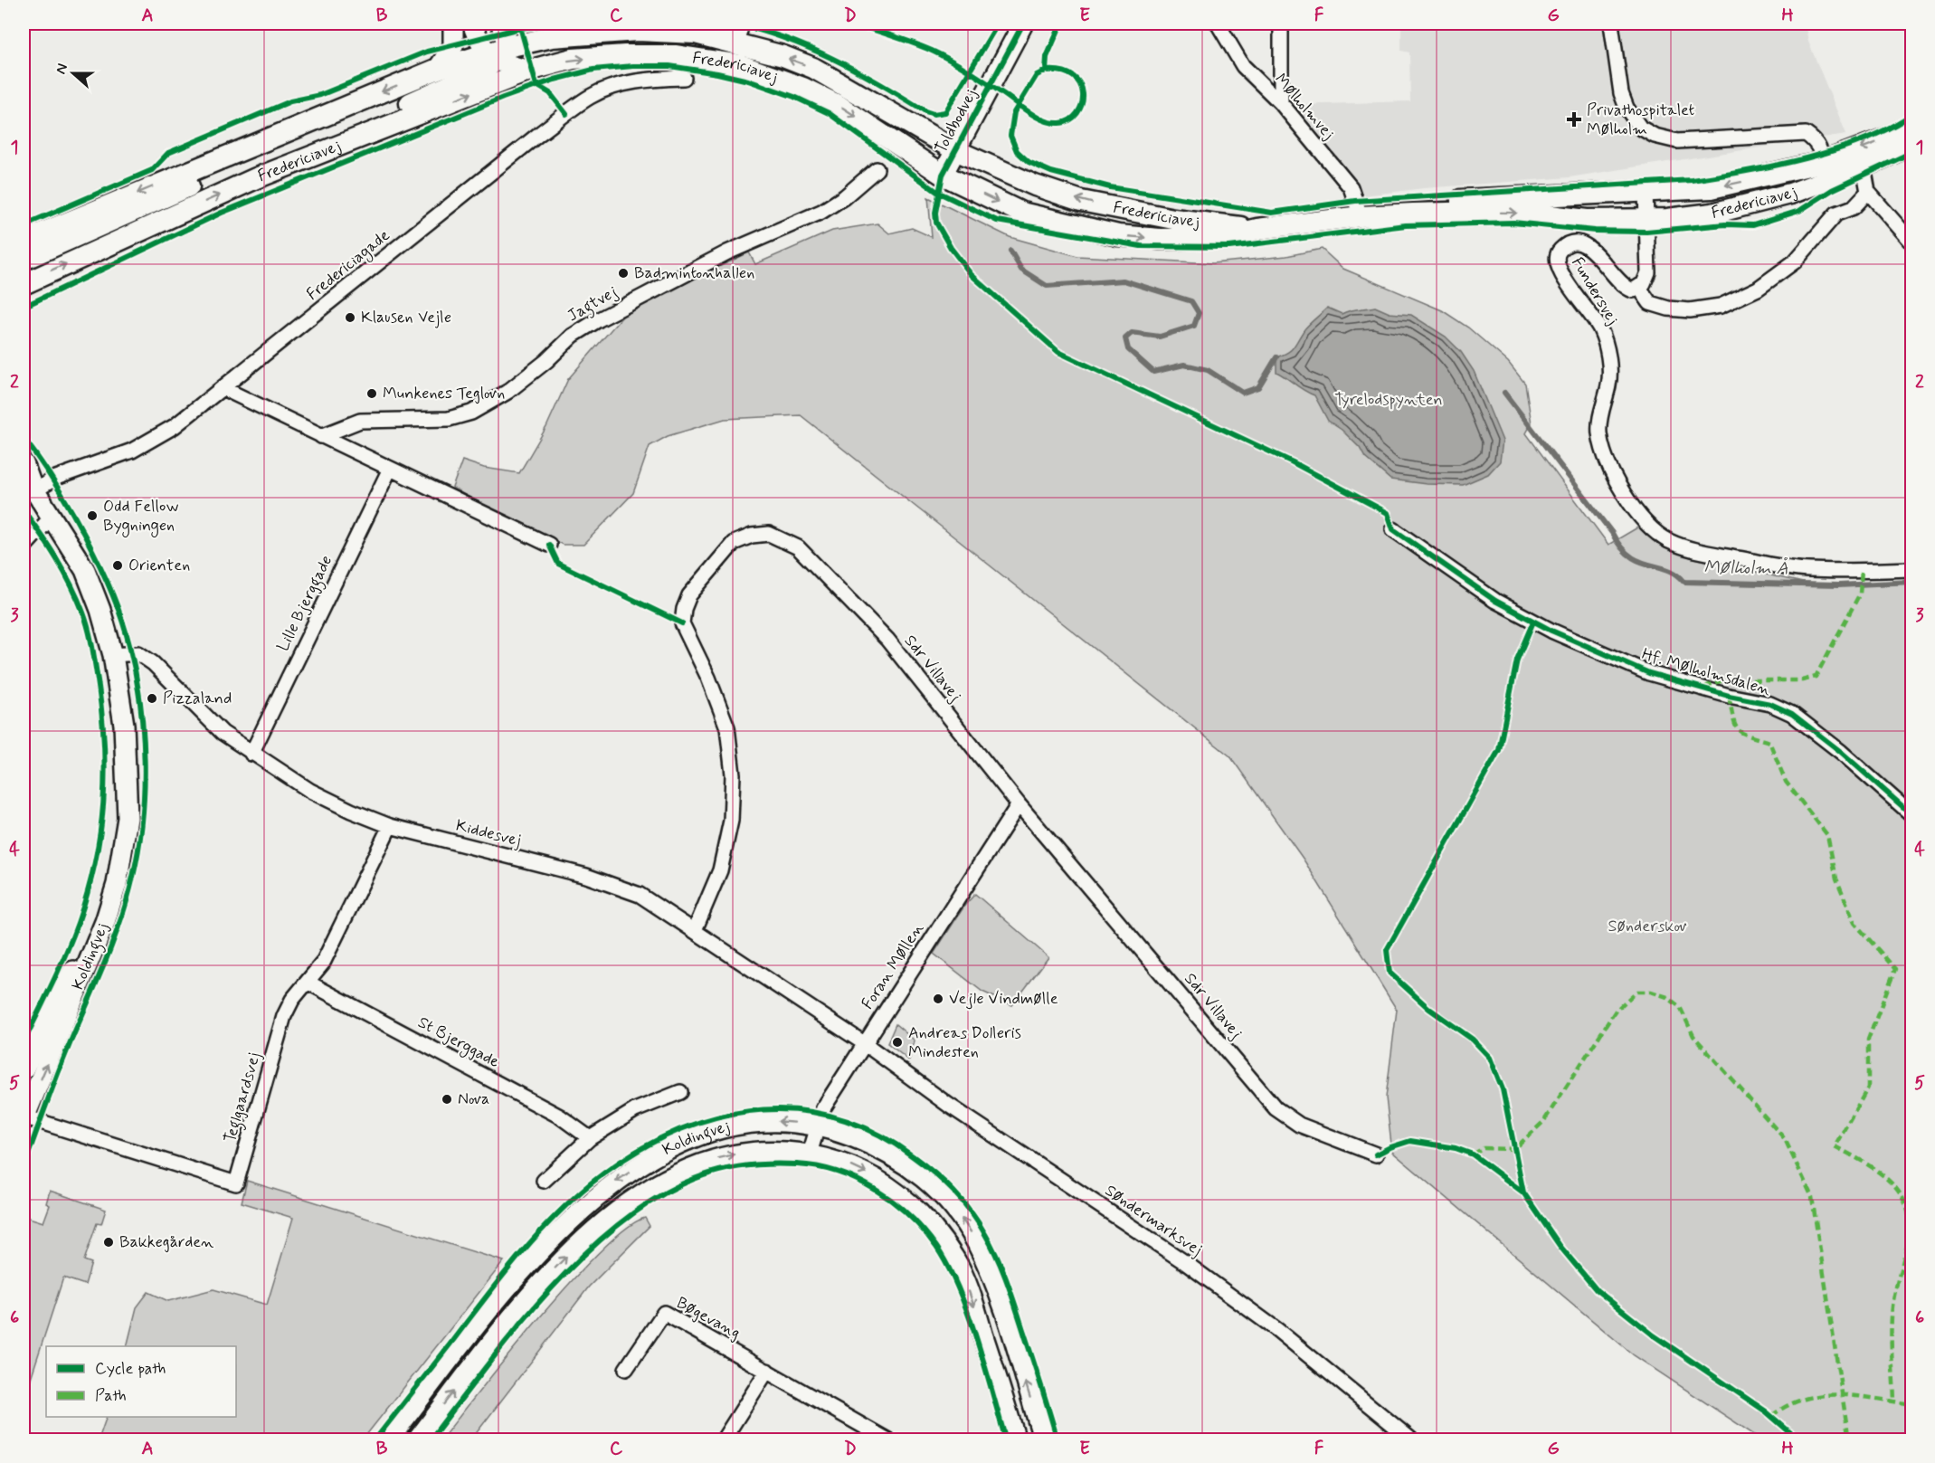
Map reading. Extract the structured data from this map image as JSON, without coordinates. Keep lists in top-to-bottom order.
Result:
{
  "streets": {
    "main road": ["Fredericiavej", "Toldbodvej", "Koldingvej"],
    "street": [
      "Mølholmvej",
      "Fredericiagade",
      "Fundersvej",
      "Jagtvej",
      "Lille Bjerggade",
      "Sdr Villavej",
      "Hf. Mølholmsdalen",
      "Kiddesvej",
      "Foran Møllen",
      "St Bjerggade",
      "Teglgaardsvej",
      "Søndermarksvej",
      "Bøgevang"
    ]
  },
  "crossings": [
    ["Fredericiavej", "Mølholmvej"],
    ["Fredericiavej", "Toldbodvej"],
    ["Fredericiagade", "Koldingvej"],
    ["Lille Bjerggade", "Kiddesvej"],
    ["Sdr Villavej", "Kiddesvej"],
    ["Sdr Villavej", "Foran Møllen"],
    ["Kiddesvej", "Koldingvej"],
    ["Kiddesvej", "Foran Møllen"],
    ["Kiddesvej", "Teglgaardsvej"],
    ["Kiddesvej", "Søndermarksvej"],
    ["Koldingvej", "Foran Møllen"],
    ["Koldingvej", "Teglgaardsvej"],
    ["Foran Møllen", "Søndermarksvej"],
    ["St Bjerggade", "Teglgaardsvej"]
  ],
  "water": ["Mølholm Å"],
  "parks": ["Tyrelodspynten", "Sønderskov"],
  "places": {
    "health": ["Privathospitalet Mølholm"],
    "other": [
      "Badmintonhallen",
      "Klausen Vejle",
      "Munkenes Teglovn",
      "Odd Fellow Bygningen",
      "Orienten",
      "Pizzaland",
      "Vejle Vindmølle",
      "Andreas Dolleris Mindesten",
      "Nova",
      "Bakkegården"
    ]
  },
  "legend": ["Cycle path", "Path"],
  "north": "left",
  "grid": {
    "columns": [
      "A",
      "B",
      "C",
      "D",
      "E",
      "F",
      "G",
      "H"
    ],
    "rows": [
      "1",
      "2",
      "3",
      "4",
      "5",
      "6"
    ]
  }
}
